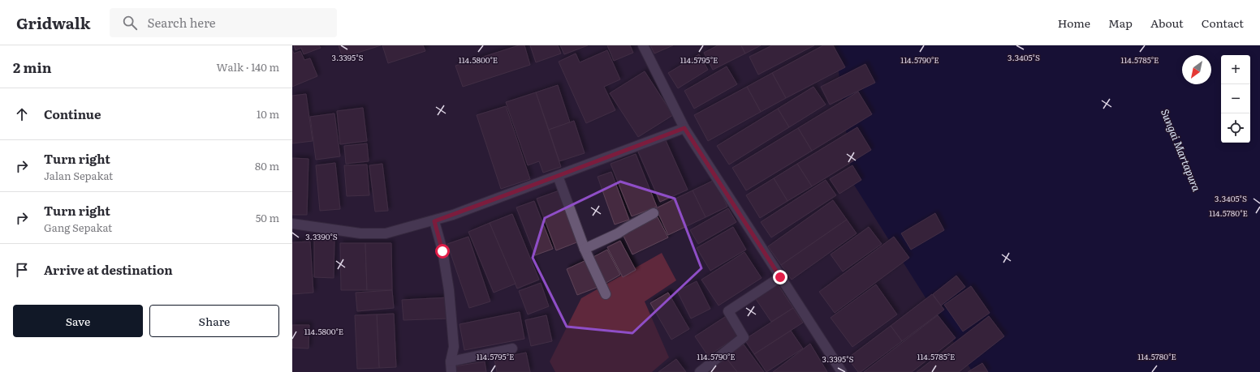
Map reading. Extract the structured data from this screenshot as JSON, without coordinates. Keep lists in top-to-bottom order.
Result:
{
  "water": ["Sungai Martapura"],
  "north": "bottom left",
  "page": {
    "header": "Gridwalk",
    "search": "Search here",
    "nav": [
      "Home",
      "Map",
      "About",
      "Contact"
    ],
    "heading": ["2 min", "Walk · 140 m"],
    "map_buttons": ["+", "−"],
    "list": [
      ["Continue", "10 m"],
      ["Turn right", "Jalan Sepakat", "80 m"],
      ["Turn right", "Gang Sepakat", "50 m"],
      "Arrive at destination"
    ],
    "buttons": ["Save", "Share"]
  },
  "coordinates": [
    "3.3395°S",
    "3.3405°S",
    "114.5790°E",
    "114.5800°E",
    "114.5795°E",
    "114.5785°E",
    "114.5780°E",
    "3.3390°S"
  ]
}
